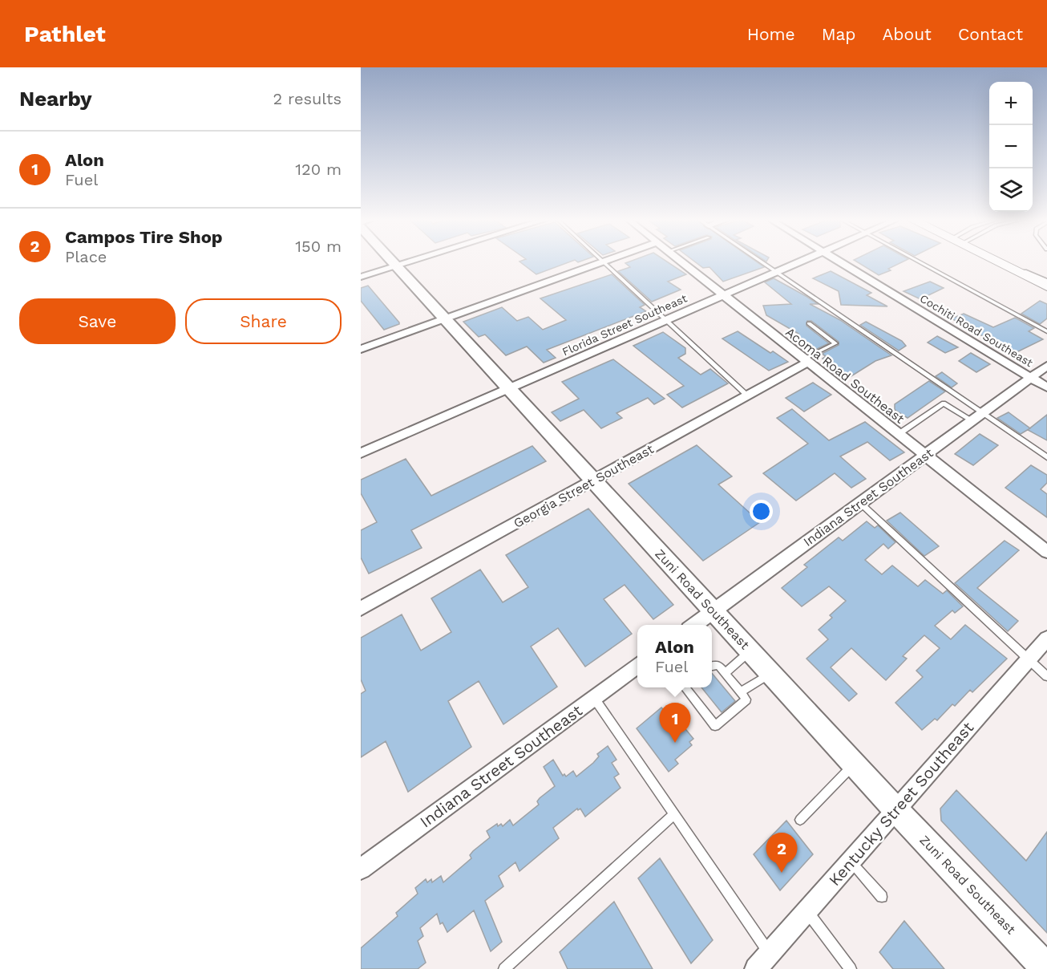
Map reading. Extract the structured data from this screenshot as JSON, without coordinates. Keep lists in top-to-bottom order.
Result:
{
  "streets": {
    "street": [
      "Florida Street Southeast",
      "Cochiti Road Southeast",
      "Acoma Road Southeast",
      "Georgia Street Southeast",
      "Indiana Street Southeast",
      "Zuni Road Southeast",
      "Kentucky Street Southeast"
    ]
  },
  "crossings": [
    ["Florida Street Southeast", "Acoma Road Southeast"],
    ["Florida Street Southeast", "Zuni Road Southeast"],
    ["Cochiti Road Southeast", "Indiana Street Southeast"],
    ["Acoma Road Southeast", "Georgia Street Southeast"],
    ["Acoma Road Southeast", "Indiana Street Southeast"],
    ["Georgia Street Southeast", "Zuni Road Southeast"],
    ["Indiana Street Southeast", "Zuni Road Southeast"],
    ["Zuni Road Southeast", "Kentucky Street Southeast"]
  ],
  "page": {
    "header": "Pathlet",
    "nav": [
      "Home",
      "Map",
      "About",
      "Contact"
    ],
    "heading": ["Nearby", "2 results"],
    "map_buttons": ["+", "−"],
    "list": [
      {
        "mark": "1",
        "name": "Alon",
        "note": "Fuel",
        "value": "120 m"
      },
      {
        "mark": "2",
        "name": "Campos Tire Shop",
        "note": "Place",
        "value": "150 m"
      }
    ],
    "buttons": ["Save", "Share"],
    "popup": ["Alon", "Fuel"],
    "pins": ["1", "2"]
  }
}
